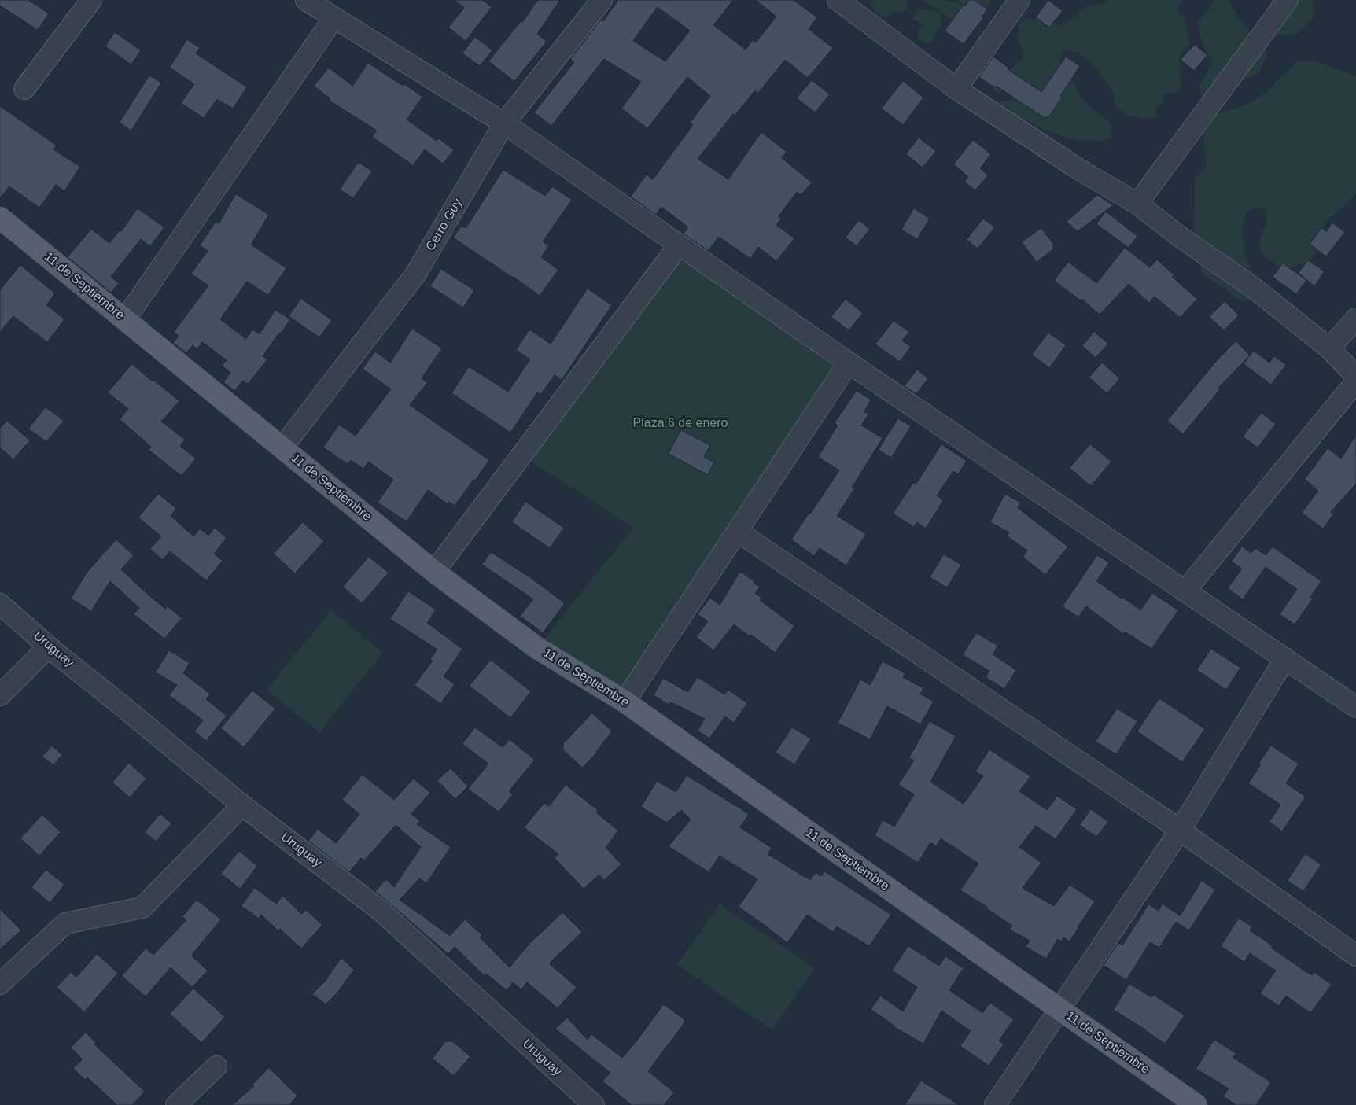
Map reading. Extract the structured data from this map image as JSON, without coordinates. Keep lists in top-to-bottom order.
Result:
{
  "streets": {
    "main road": ["11 de Septiembre"],
    "street": ["Cerro Guy", "Uruguay"]
  },
  "crossings": [
    ["Cerro Guy", "11 de Septiembre"]
  ],
  "parks": ["Plaza 6 de enero"]
}
